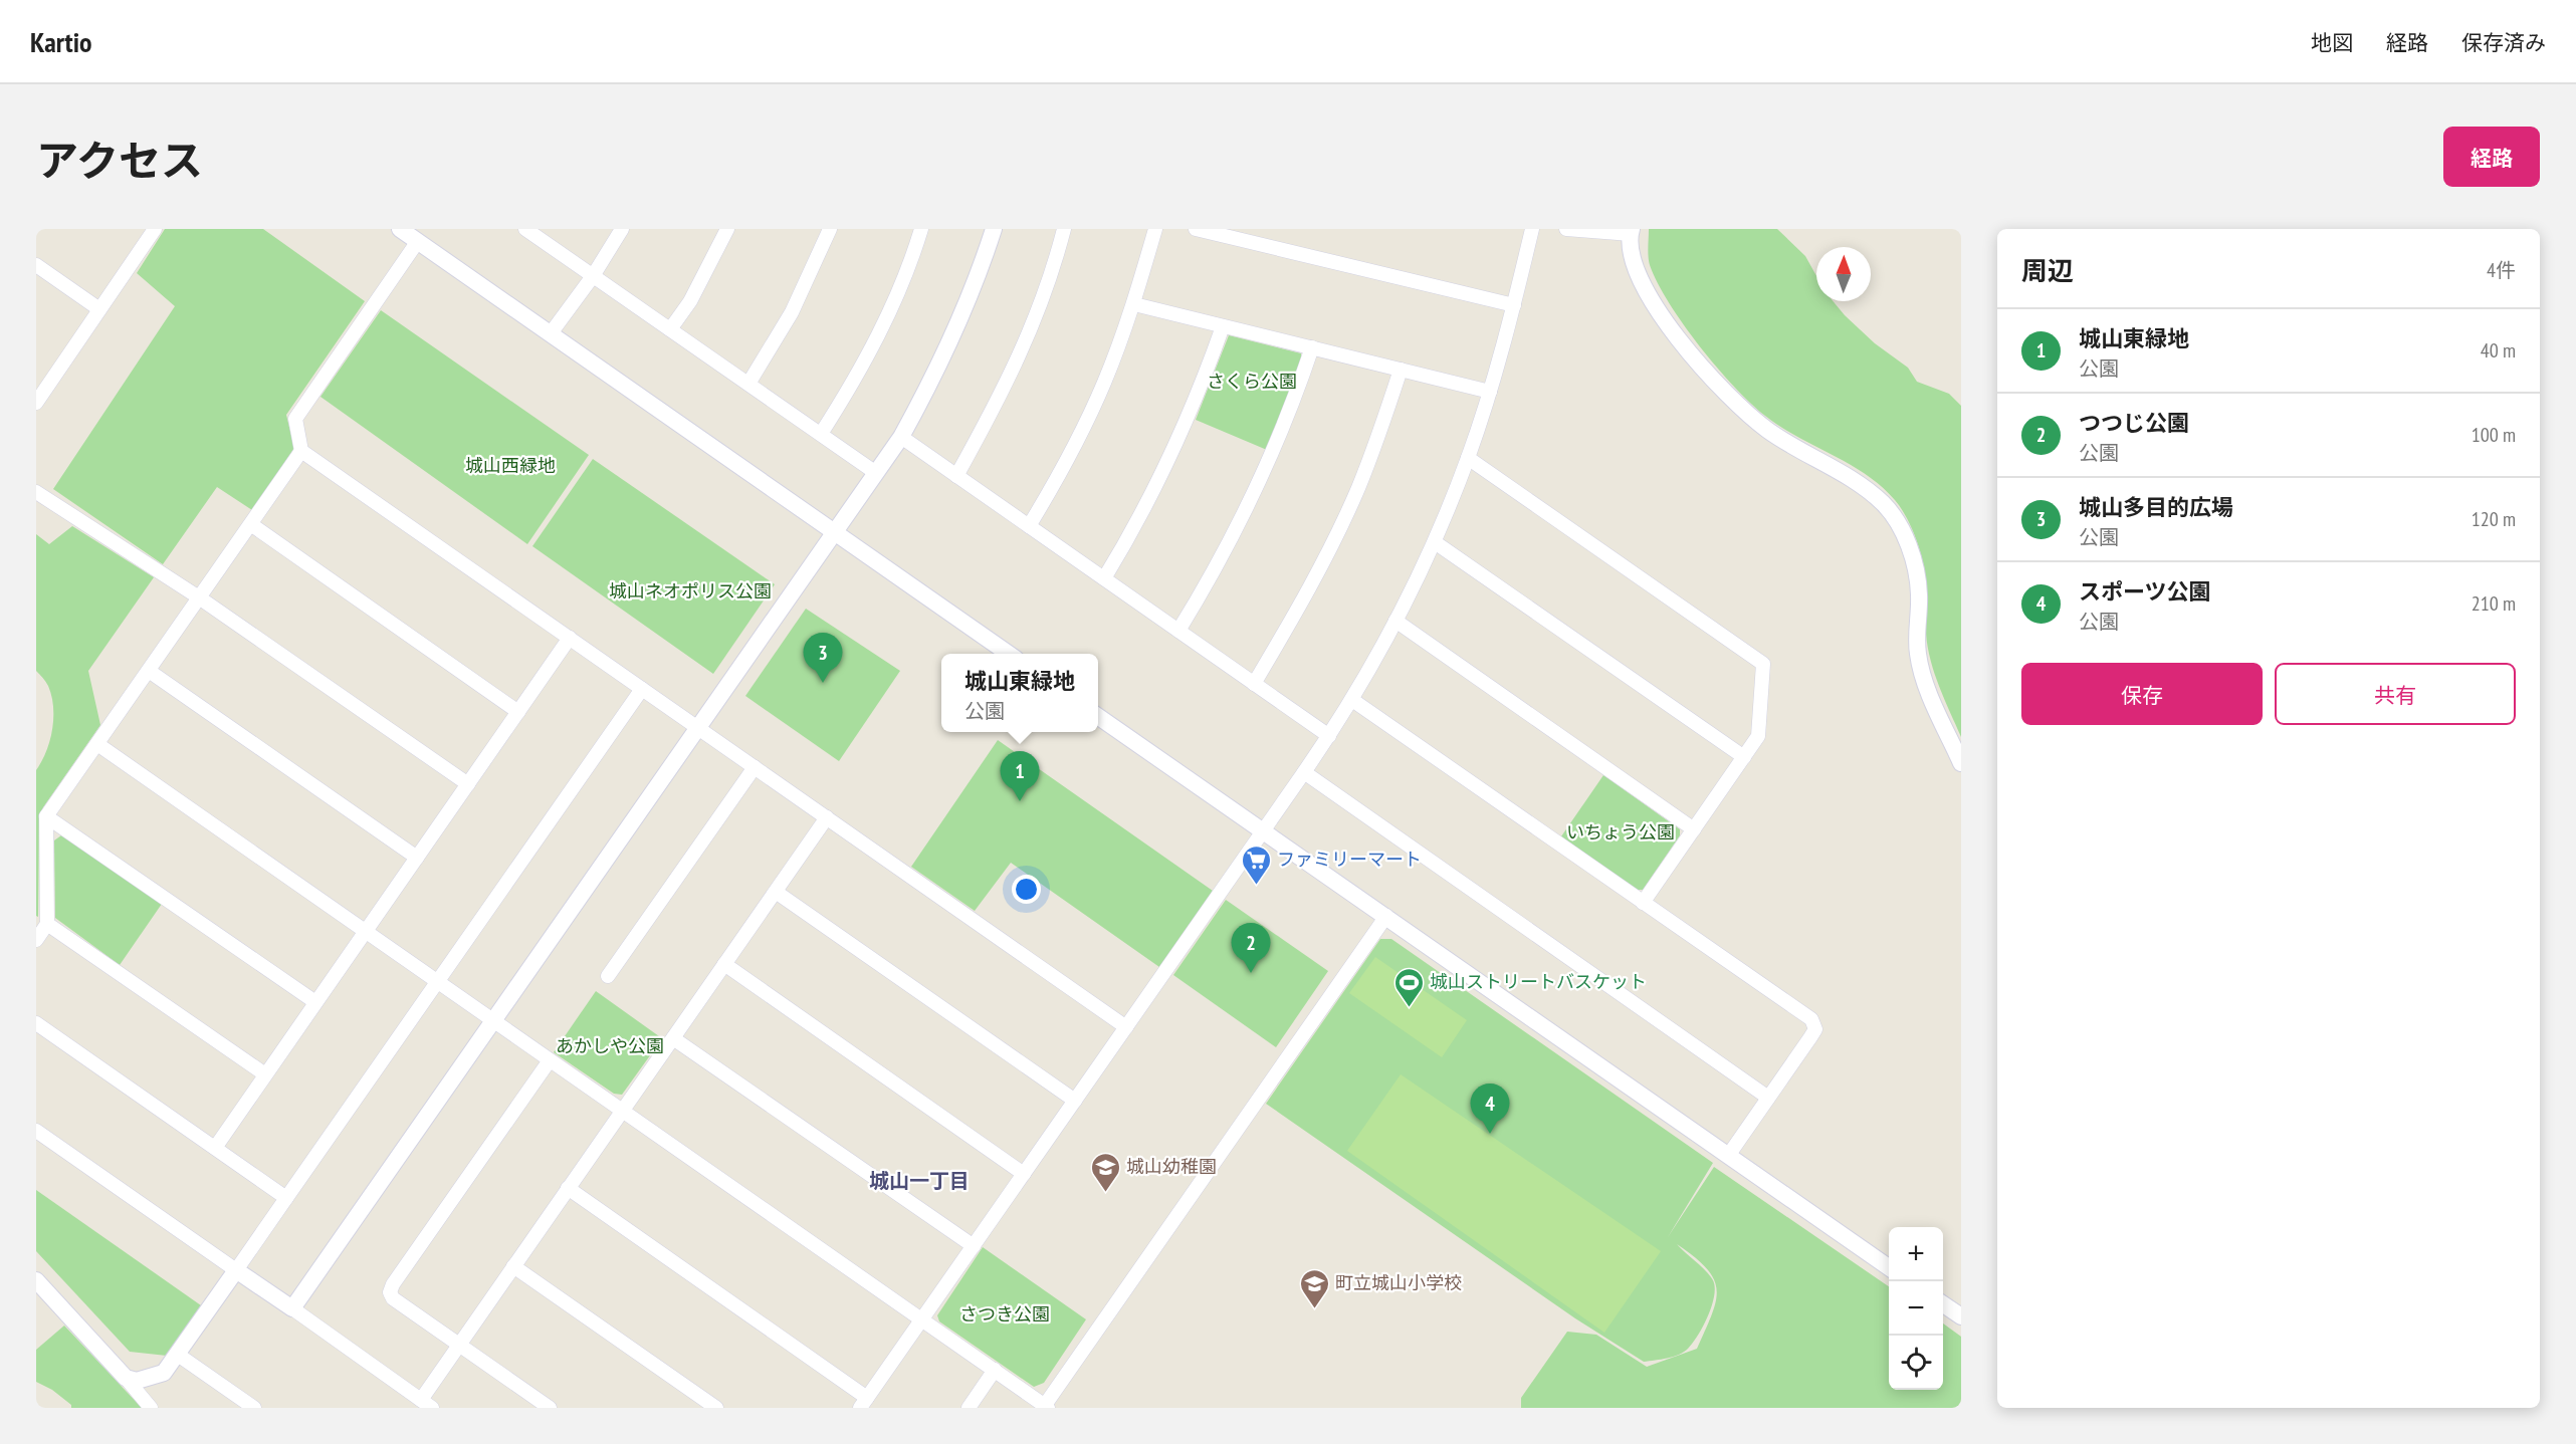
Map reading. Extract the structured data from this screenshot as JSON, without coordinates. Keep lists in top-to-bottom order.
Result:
{
  "districts": ["城山一丁目"],
  "parks": [
    "さくら公園",
    "城山西緑地",
    "城山ネオポリス公園",
    "いちょう公園",
    "あかしや公園",
    "さつき公園"
  ],
  "places": {
    "supermarket": ["ファミリーマート"],
    "sports": ["城山ストリートバスケット"],
    "school or university": ["城山幼稚園", "町立城山小学校"]
  },
  "north": "top",
  "page": {
    "header": "Kartio",
    "nav": ["地図", "経路", "保存済み"],
    "title": "アクセス",
    "buttons": [
      "経路",
      ["保存", "共有"]
    ],
    "heading": ["周辺", "4件"],
    "list": [
      {
        "mark": "1",
        "name": "城山東緑地",
        "note": "公園",
        "value": "40 m"
      },
      {
        "mark": "2",
        "name": "つつじ公園",
        "note": "公園",
        "value": "100 m"
      },
      {
        "mark": "3",
        "name": "城山多目的広場",
        "note": "公園",
        "value": "120 m"
      },
      {
        "mark": "4",
        "name": "スポーツ公園",
        "note": "公園",
        "value": "210 m"
      }
    ],
    "pins": [
      "3",
      "1",
      "2",
      "4"
    ],
    "popup": ["城山東緑地", "公園"],
    "map_buttons": ["+", "−"]
  }
}
